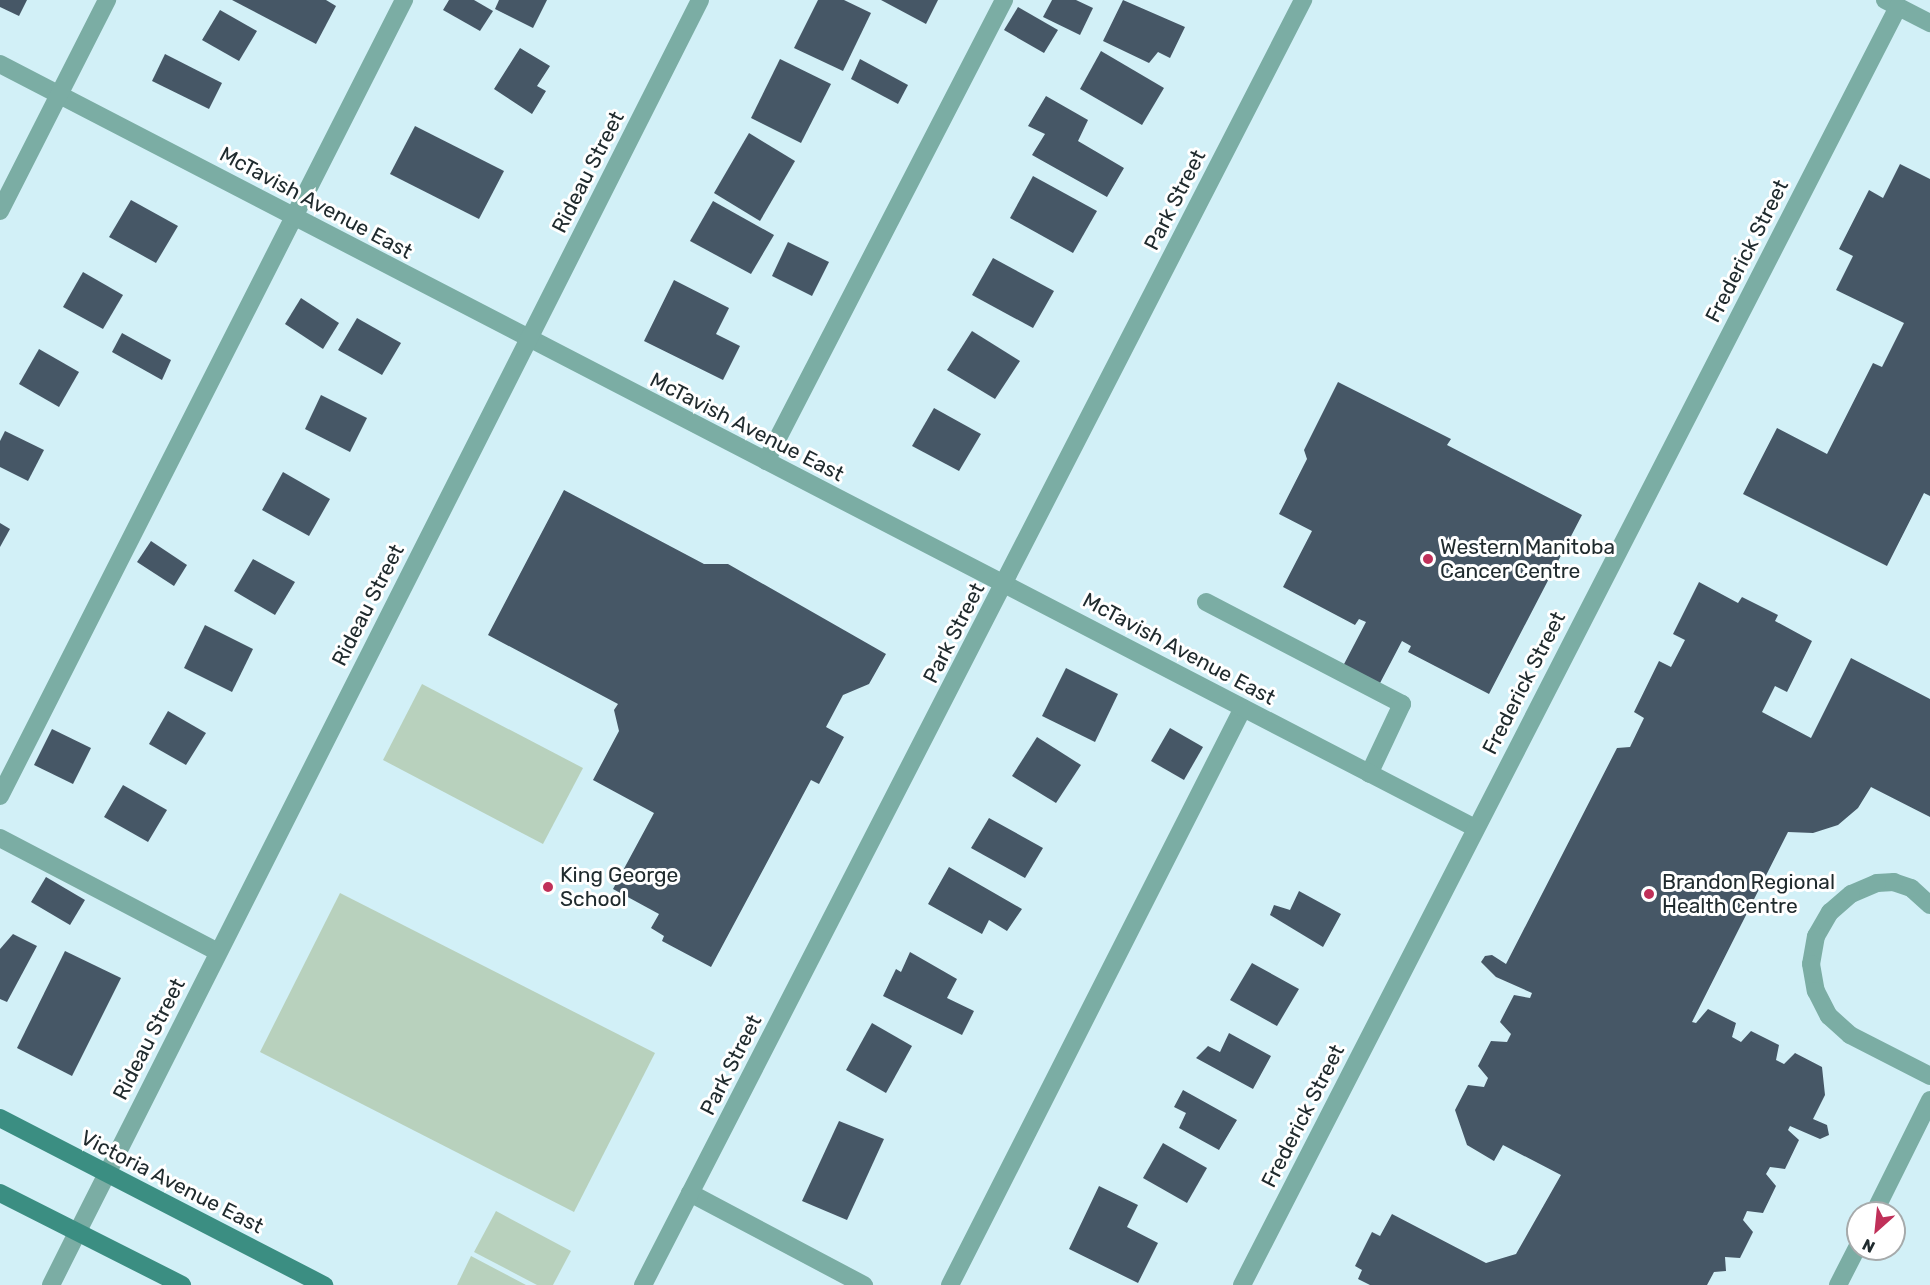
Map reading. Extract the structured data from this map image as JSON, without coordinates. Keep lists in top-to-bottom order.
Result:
{
  "streets": {
    "main road": ["Victoria Avenue East"],
    "street": [
      "Rideau Street",
      "Park Street",
      "McTavish Avenue East",
      "Frederick Street"
    ]
  },
  "crossings": [
    ["Rideau Street", "McTavish Avenue East"],
    ["Rideau Street", "Victoria Avenue East"],
    ["Park Street", "McTavish Avenue East"],
    ["McTavish Avenue East", "Frederick Street"]
  ],
  "places": ["Western Manitoba Cancer Centre", "King George School", "Brandon Regional Health Centre"],
  "north": "bottom left"
}
